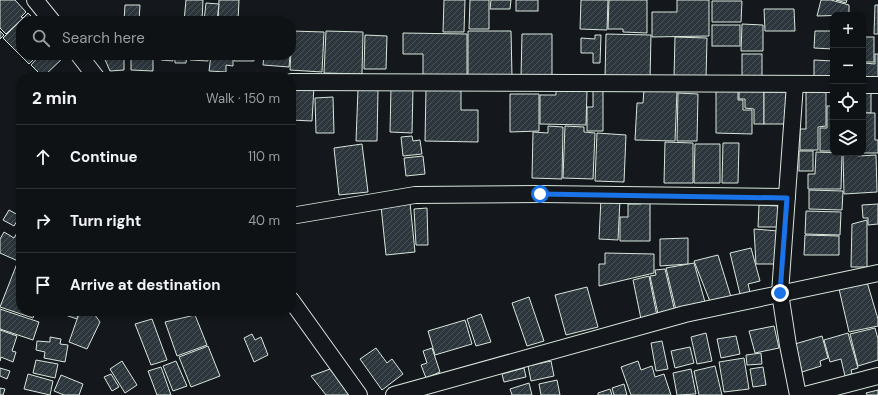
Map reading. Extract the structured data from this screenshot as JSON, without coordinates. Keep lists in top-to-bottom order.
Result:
{
  "page": {
    "map_buttons": ["+", "−"],
    "search": "Search here",
    "heading": ["2 min", "Walk · 150 m"],
    "list": [
      ["Continue", "110 m"],
      ["Turn right", "40 m"],
      "Arrive at destination"
    ]
  }
}
